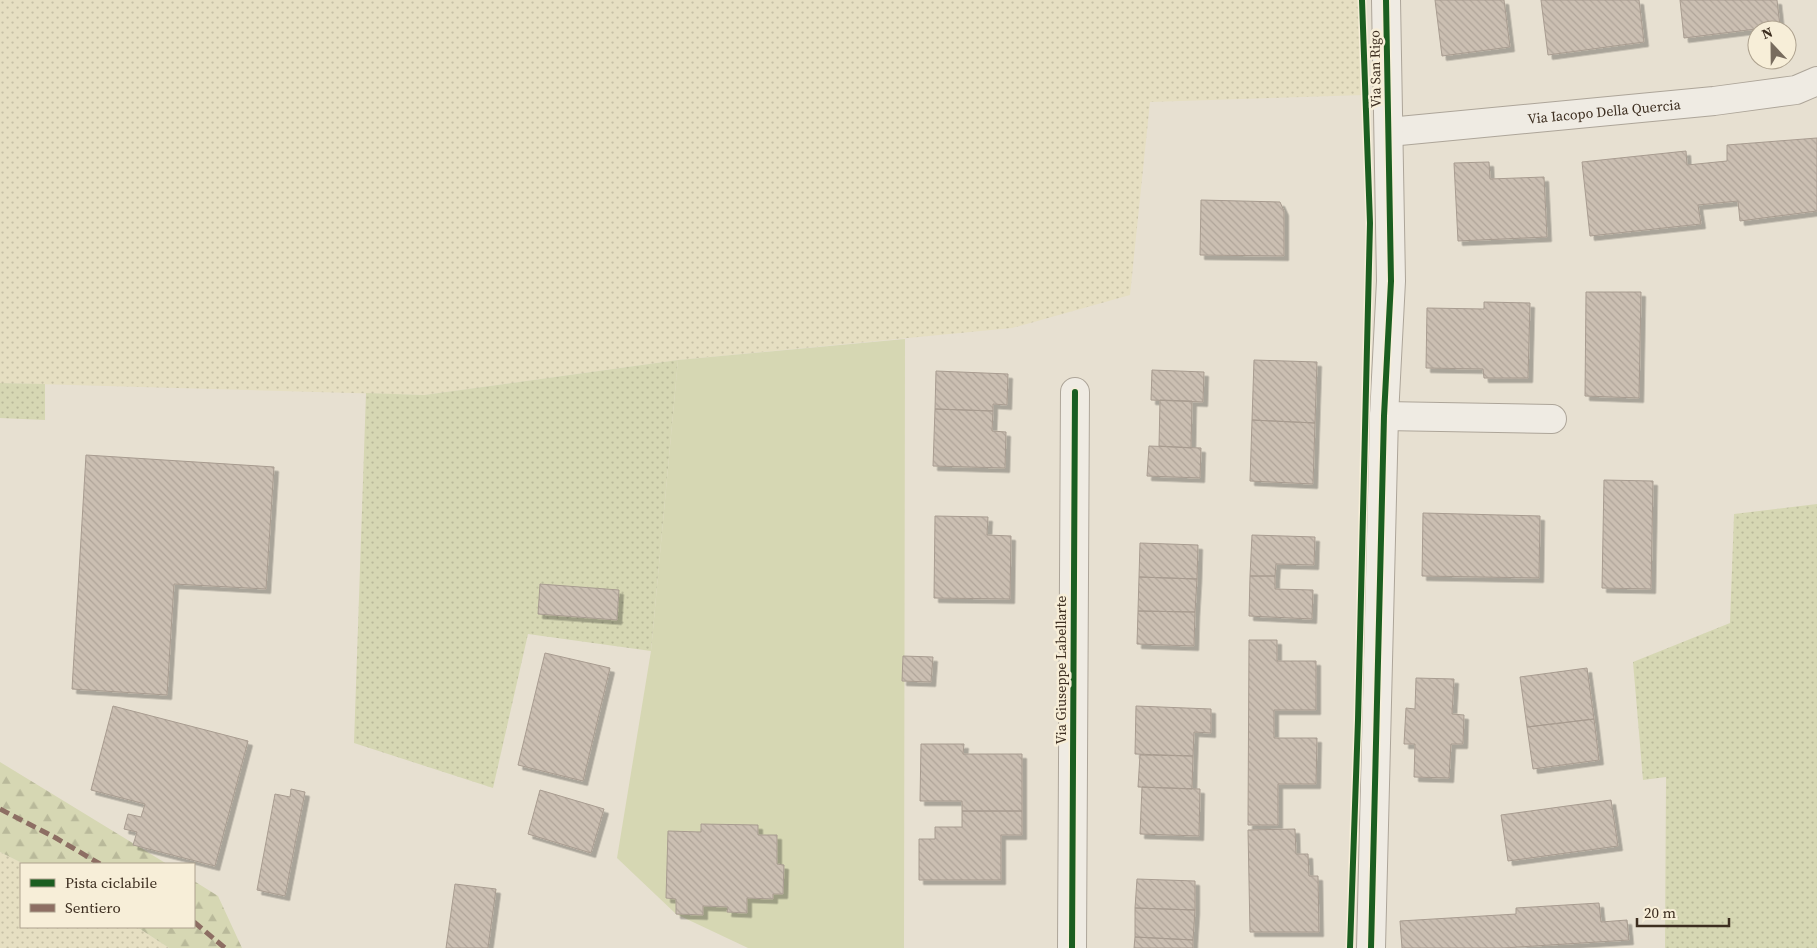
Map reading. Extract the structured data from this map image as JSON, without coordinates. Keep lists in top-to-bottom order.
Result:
{
  "streets": {
    "street": ["Via San Rigo", "Via Iacopo Della Quercia", "Via Giuseppe Labellarte"]
  },
  "crossings": [
    ["Via San Rigo", "Via Iacopo Della Quercia"]
  ],
  "legend": ["Pista ciclabile", "Sentiero"],
  "scale_bar": "20 m",
  "north": "top"
}
